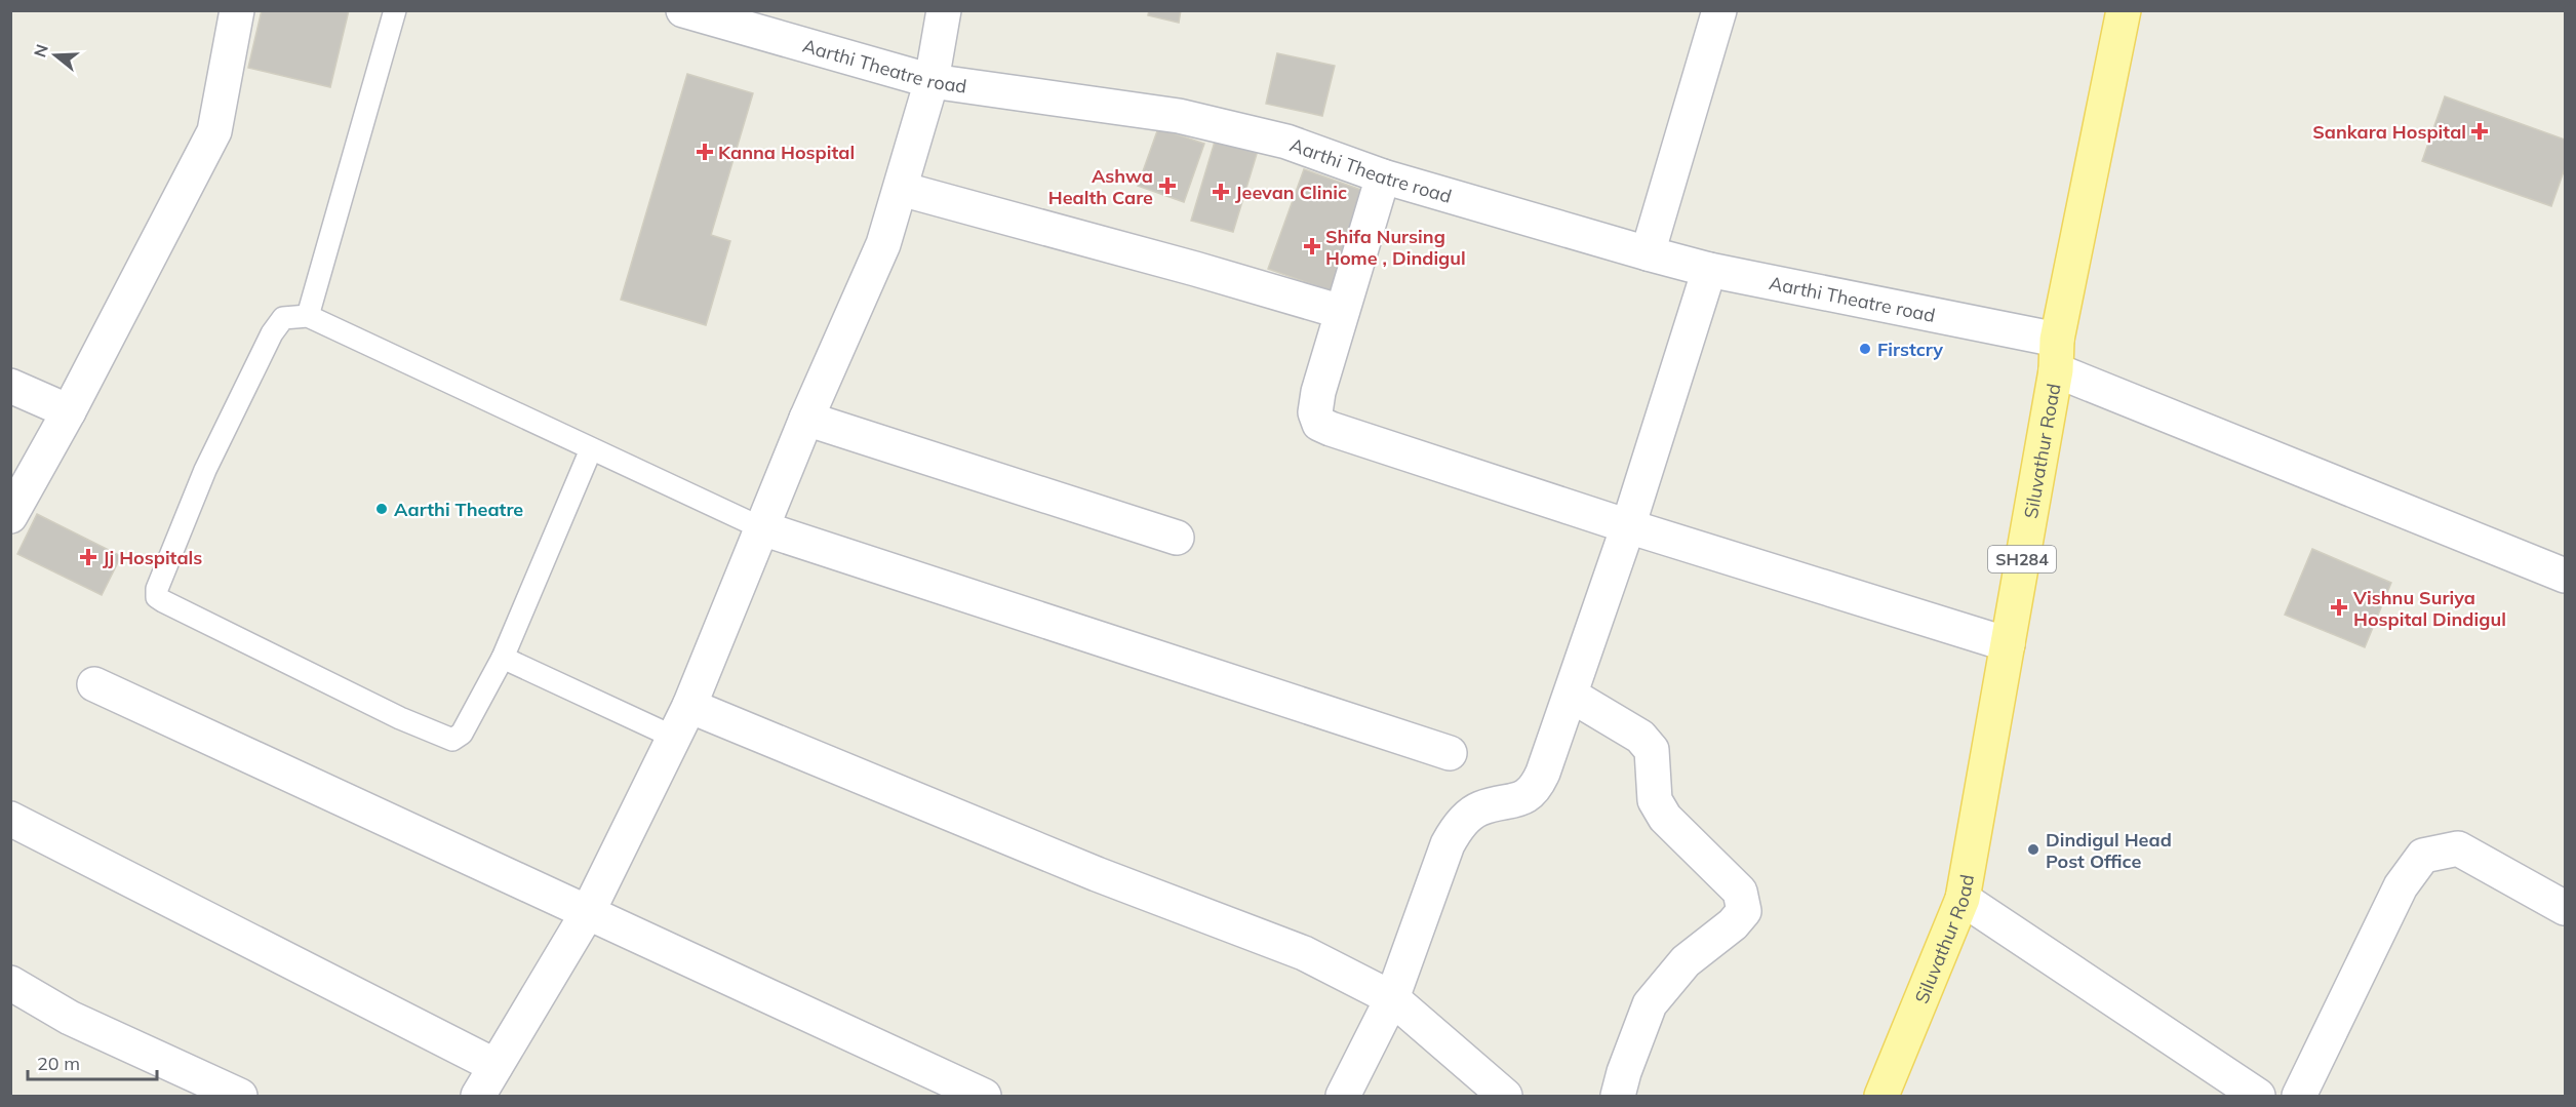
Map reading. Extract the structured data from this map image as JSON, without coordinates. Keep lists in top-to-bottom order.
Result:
{
  "streets": {
    "main road": ["Siluvathur Road", "SH284"],
    "street": ["Aarthi Theatre road"]
  },
  "crossings": [
    ["Aarthi Theatre road", "Siluvathur Road"]
  ],
  "places": {
    "health": [
      "Sankara Hospital",
      "Kanna Hospital",
      "Ashwa Health Care",
      "Jeevan Clinic",
      "Shifa Nursing Home , Dindigul",
      "Jj Hospitals",
      "Vishnu Suriya Hospital Dindigul"
    ],
    "other": ["Firstcry", "Aarthi Theatre", "Dindigul Head Post Office"]
  },
  "scale_bar": "20 m",
  "north": "left"
}
